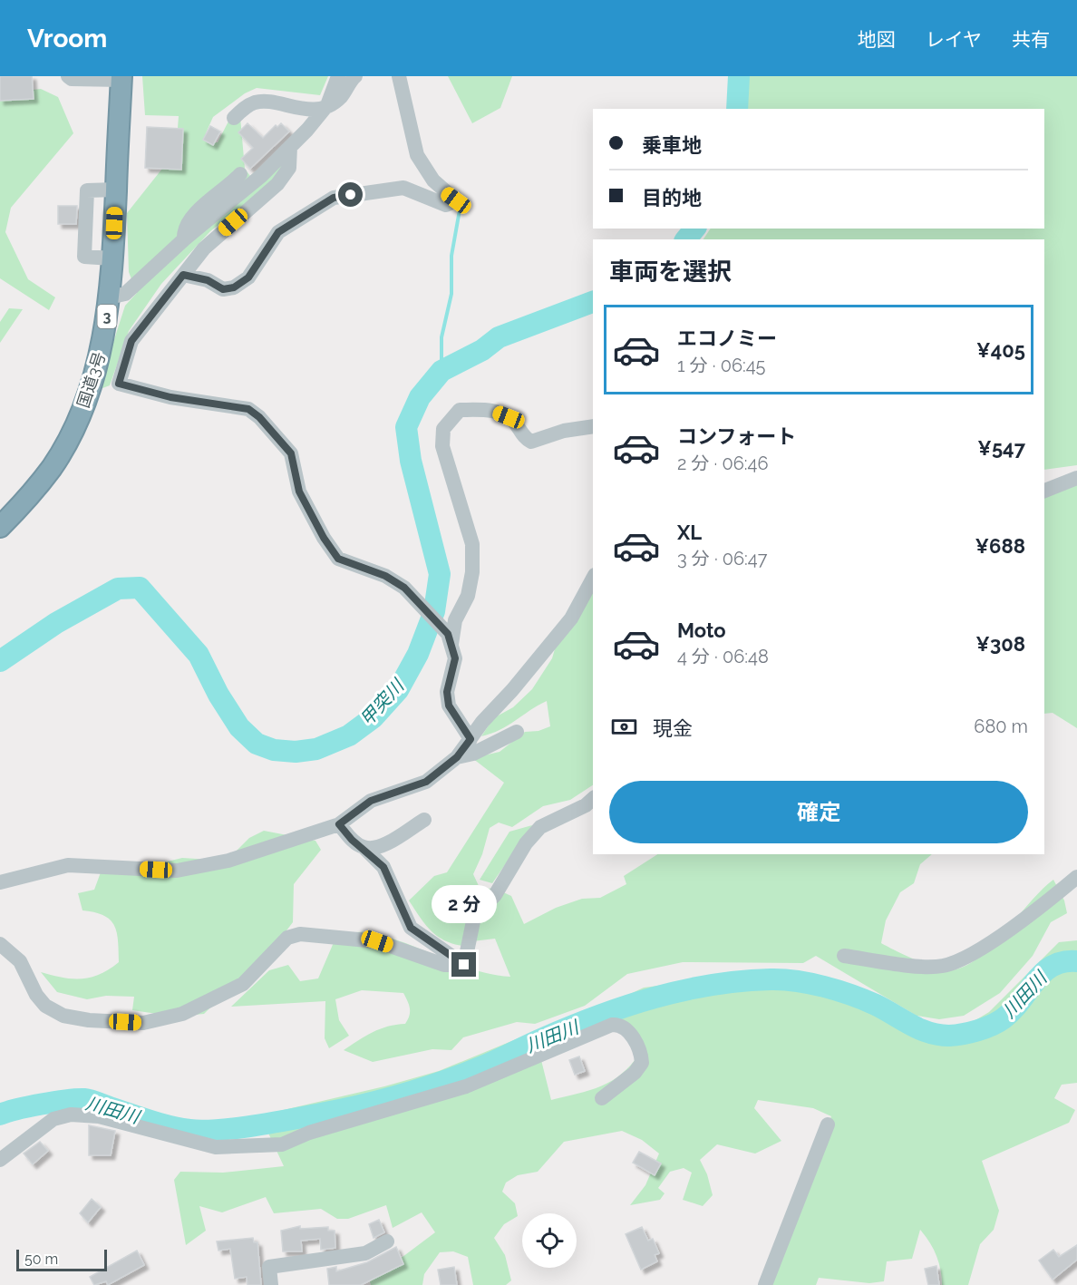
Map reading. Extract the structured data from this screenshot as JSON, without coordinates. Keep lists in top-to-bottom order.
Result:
{
  "streets": {
    "highway": ["3", "国道3号"]
  },
  "water": ["甲突川", "川田川"],
  "scale_bar": "50 m",
  "page": {
    "header": "Vroom",
    "nav": ["地図", "レイヤ", "共有"],
    "banner": ["乗車地", "目的地"],
    "heading": "車両を選択",
    "list": [
      {
        "name": "エコノミー",
        "note": "1 分 · 06:45",
        "value": "¥405"
      },
      {
        "name": "コンフォート",
        "note": "2 分 · 06:46",
        "value": "¥547"
      },
      {
        "name": "XL",
        "note": "3 分 · 06:47",
        "value": "¥688"
      },
      {
        "name": "Moto",
        "note": "4 分 · 06:48",
        "value": "¥308"
      }
    ],
    "pay": ["現金", "680 m"],
    "buttons": "確定",
    "bubble": "2 分",
    "scale": "50 m"
  }
}
